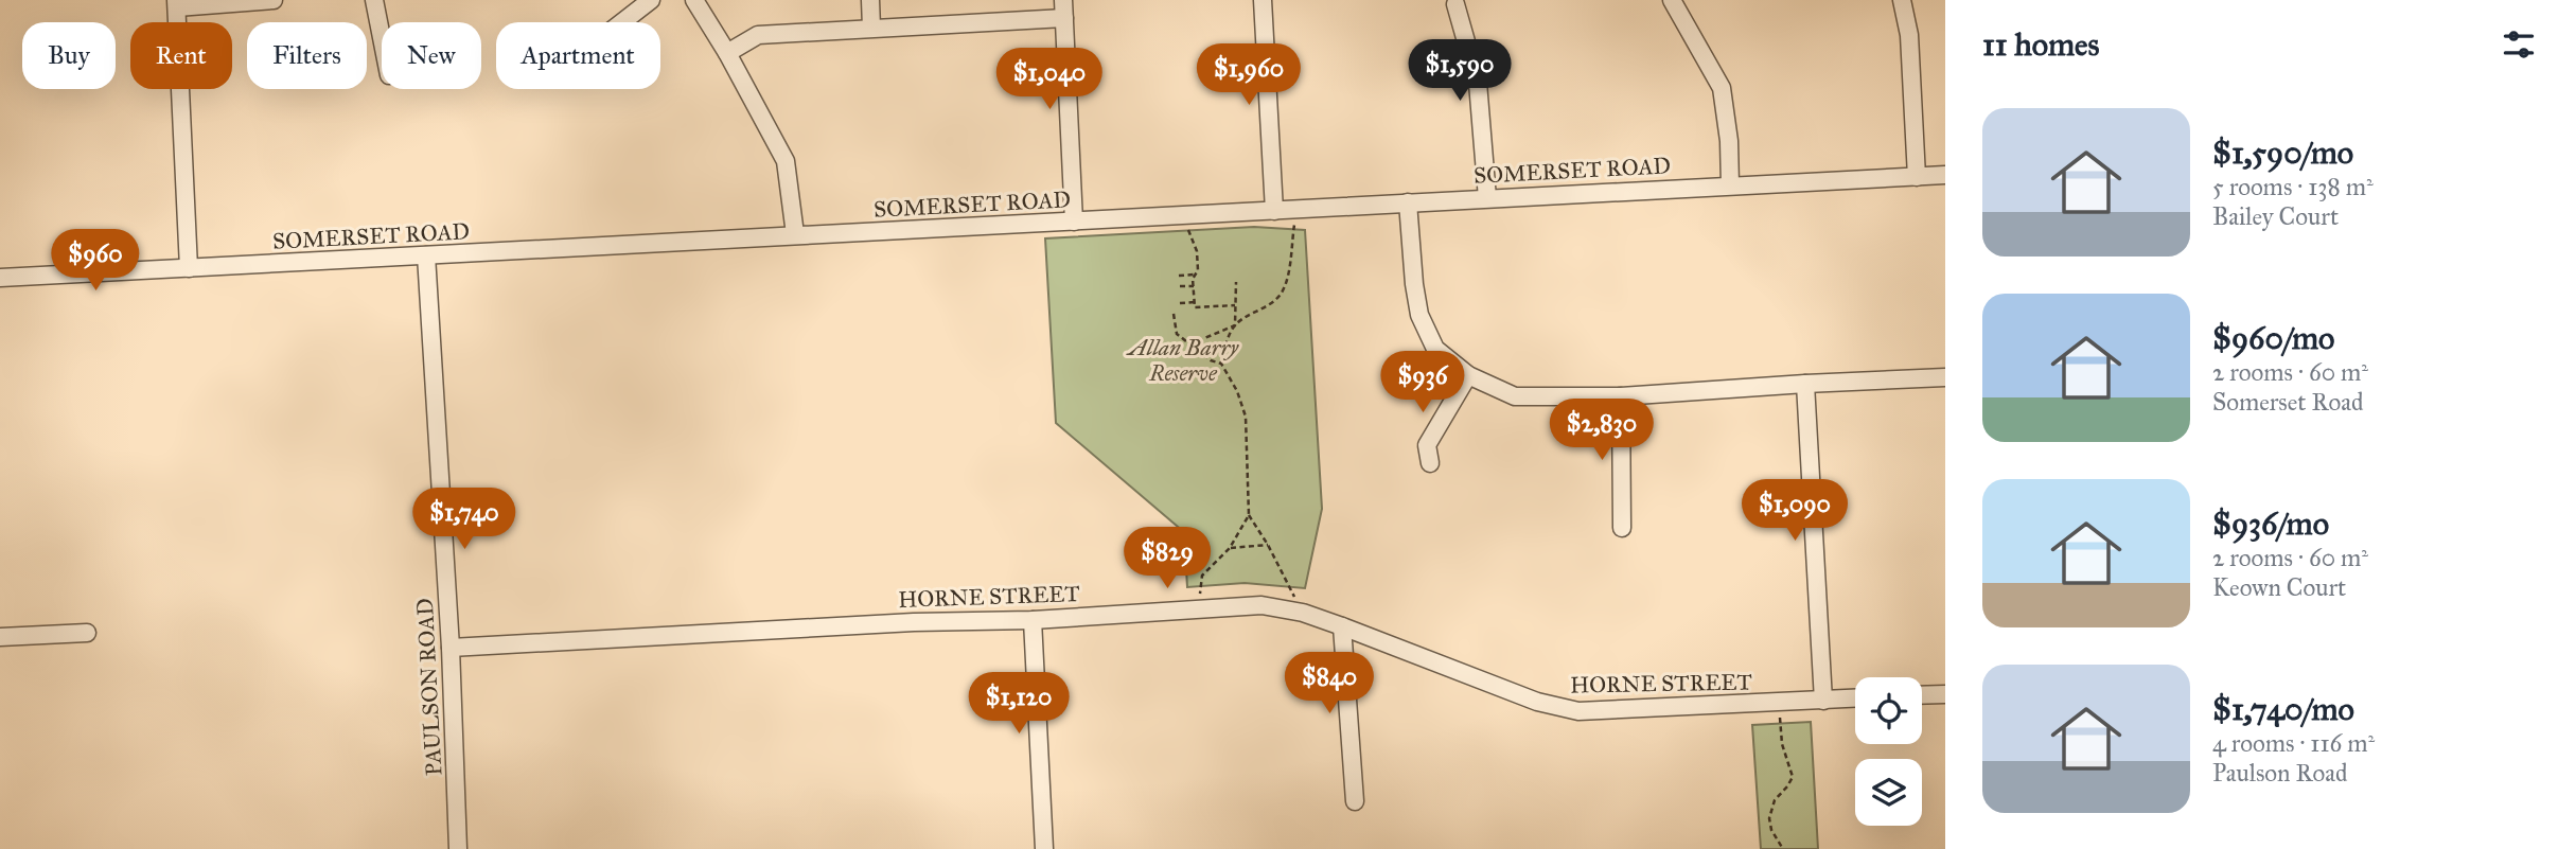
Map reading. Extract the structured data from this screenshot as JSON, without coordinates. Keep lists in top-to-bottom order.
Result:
{
  "streets": {
    "street": ["SOMERSET ROAD", "HORNE STREET", "PAULSON ROAD"]
  },
  "crossings": [
    ["SOMERSET ROAD", "PAULSON ROAD"],
    ["HORNE STREET", "PAULSON ROAD"]
  ],
  "parks": ["Allan Barry Reserve"],
  "page": {
    "heading": "11 homes",
    "chip": [
      "Buy",
      "Rent",
      "Filters",
      "New",
      "Apartment"
    ],
    "price": [
      "$1,590",
      "$1,960",
      "$1,040",
      "$960",
      "$936",
      "$2,830",
      "$1,090",
      "$1,740",
      "$829",
      "$840",
      "$1,120"
    ],
    "list": [
      {
        "name": "$1,590/mo",
        "note": "5 rooms · 138 m² · Bailey Court"
      },
      {
        "name": "$960/mo",
        "note": "2 rooms · 60 m² · Somerset Road"
      },
      {
        "name": "$936/mo",
        "note": "2 rooms · 60 m² · Keown Court"
      },
      {
        "name": "$1,740/mo",
        "note": "4 rooms · 116 m² · Paulson Road"
      }
    ]
  }
}
